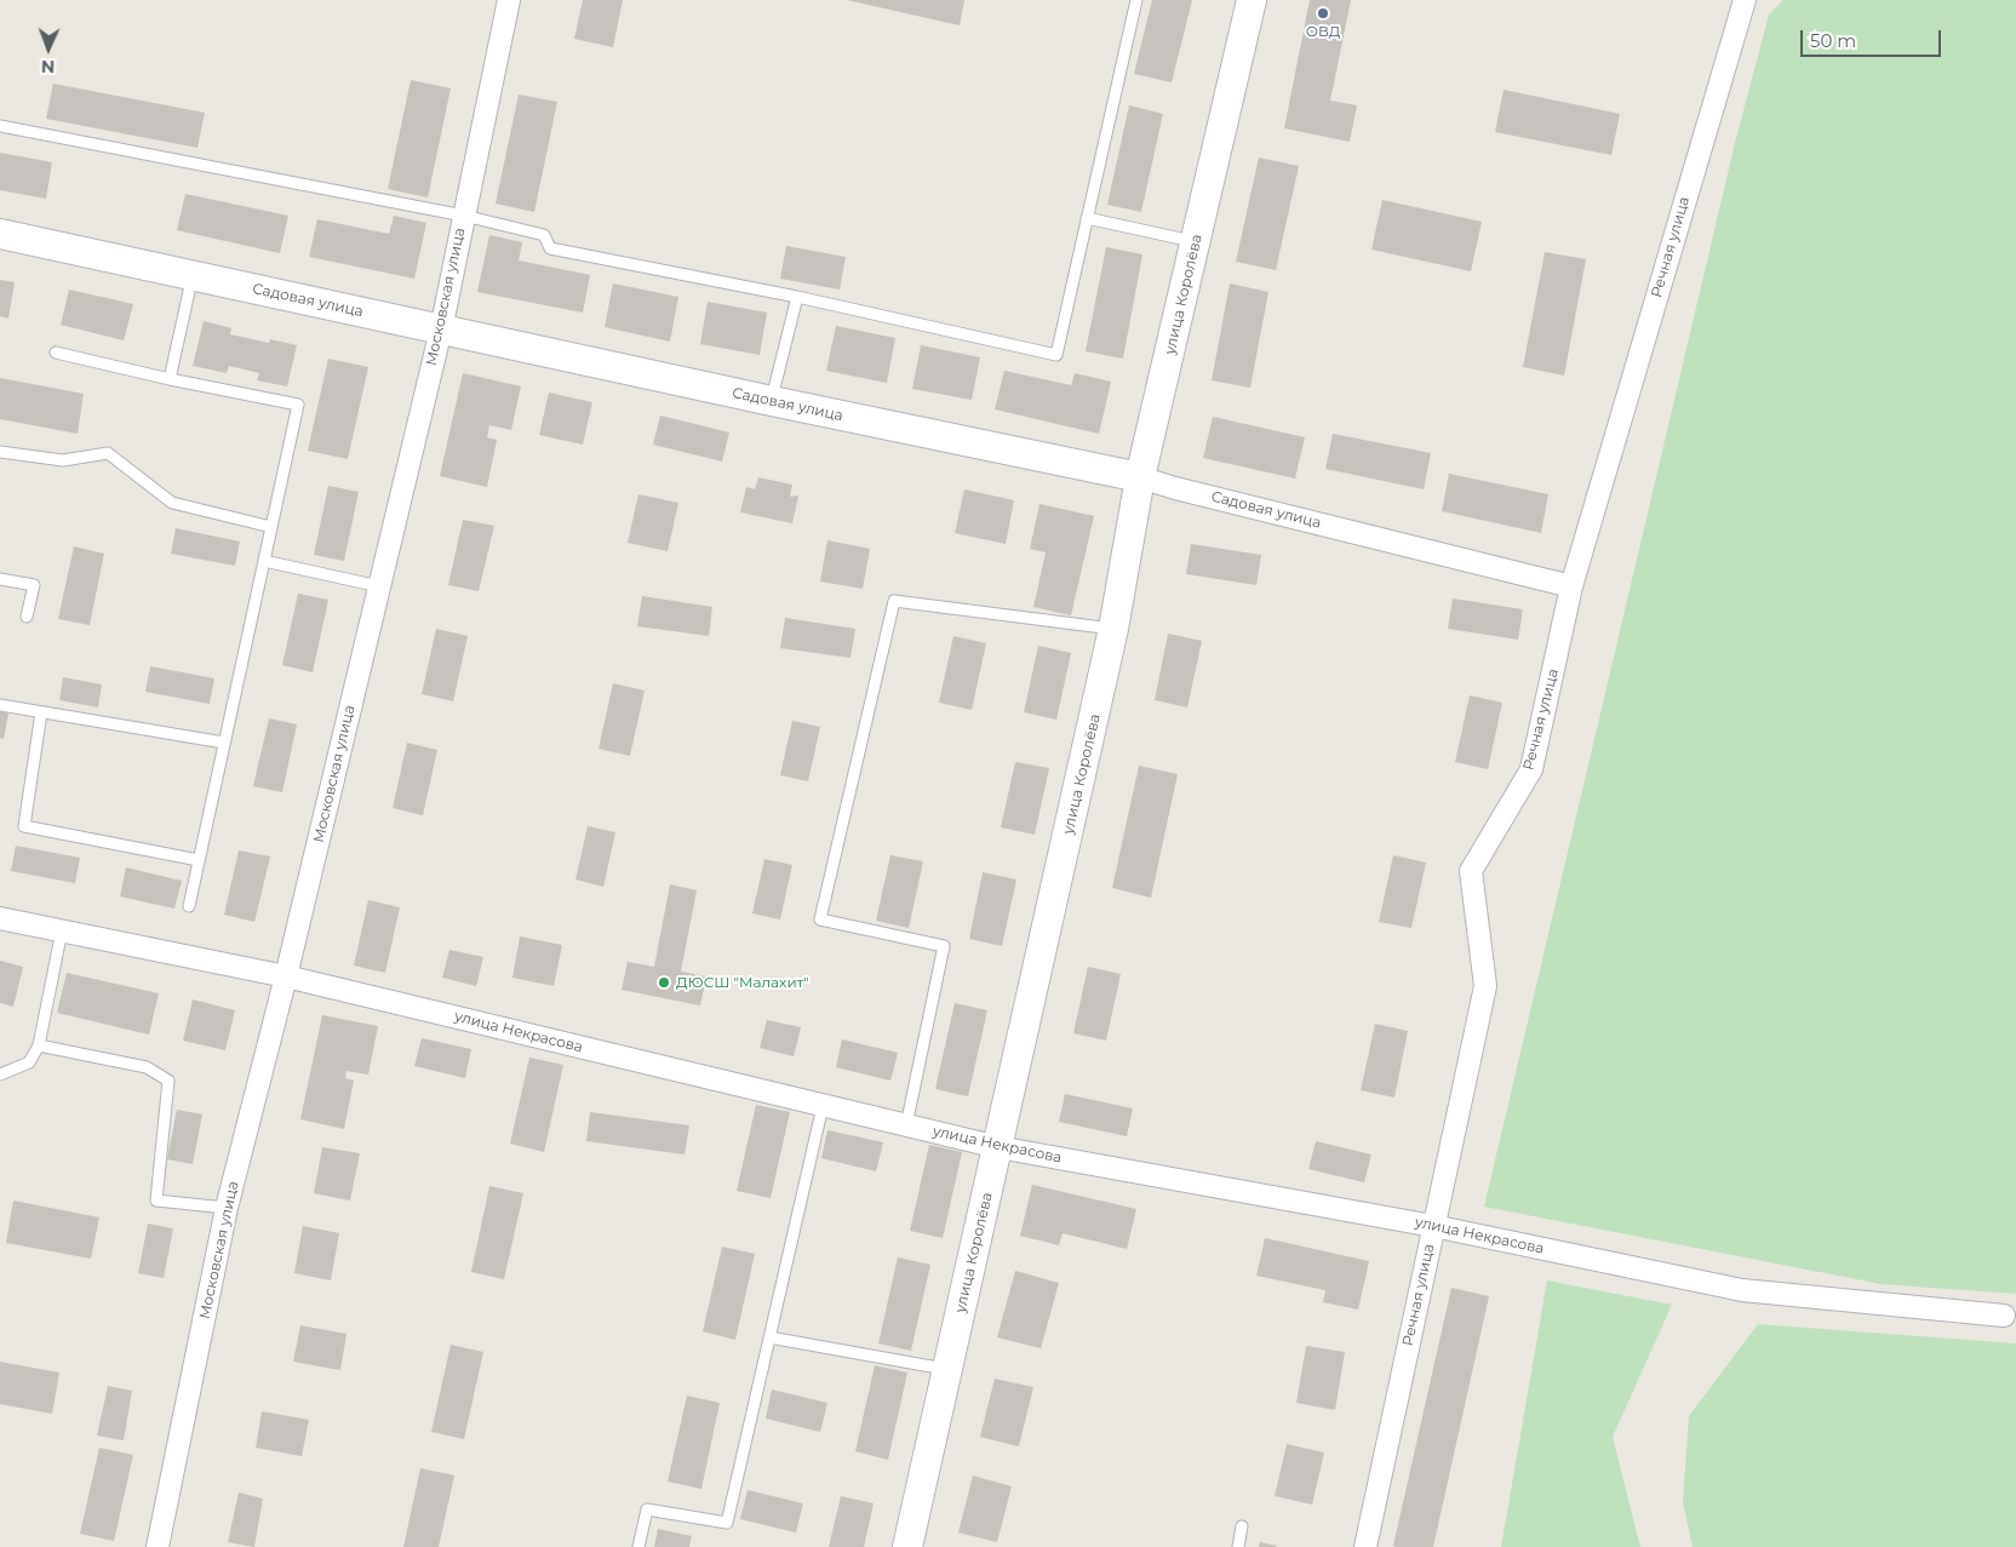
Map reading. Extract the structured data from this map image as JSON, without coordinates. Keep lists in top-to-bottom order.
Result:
{
  "streets": {
    "street": [
      "Речная улица",
      "улица Королёва",
      "Московская улица",
      "Садовая улица",
      "улица Некрасова"
    ]
  },
  "crossings": [
    ["Речная улица", "Садовая улица"],
    ["Речная улица", "улица Некрасова"],
    ["улица Королёва", "Садовая улица"],
    ["улица Королёва", "улица Некрасова"],
    ["Московская улица", "Садовая улица"],
    ["Московская улица", "улица Некрасова"]
  ],
  "places": ["ОВД", "ДЮСШ \"Малахит\""],
  "scale_bar": "50 m",
  "north": "bottom"
}
